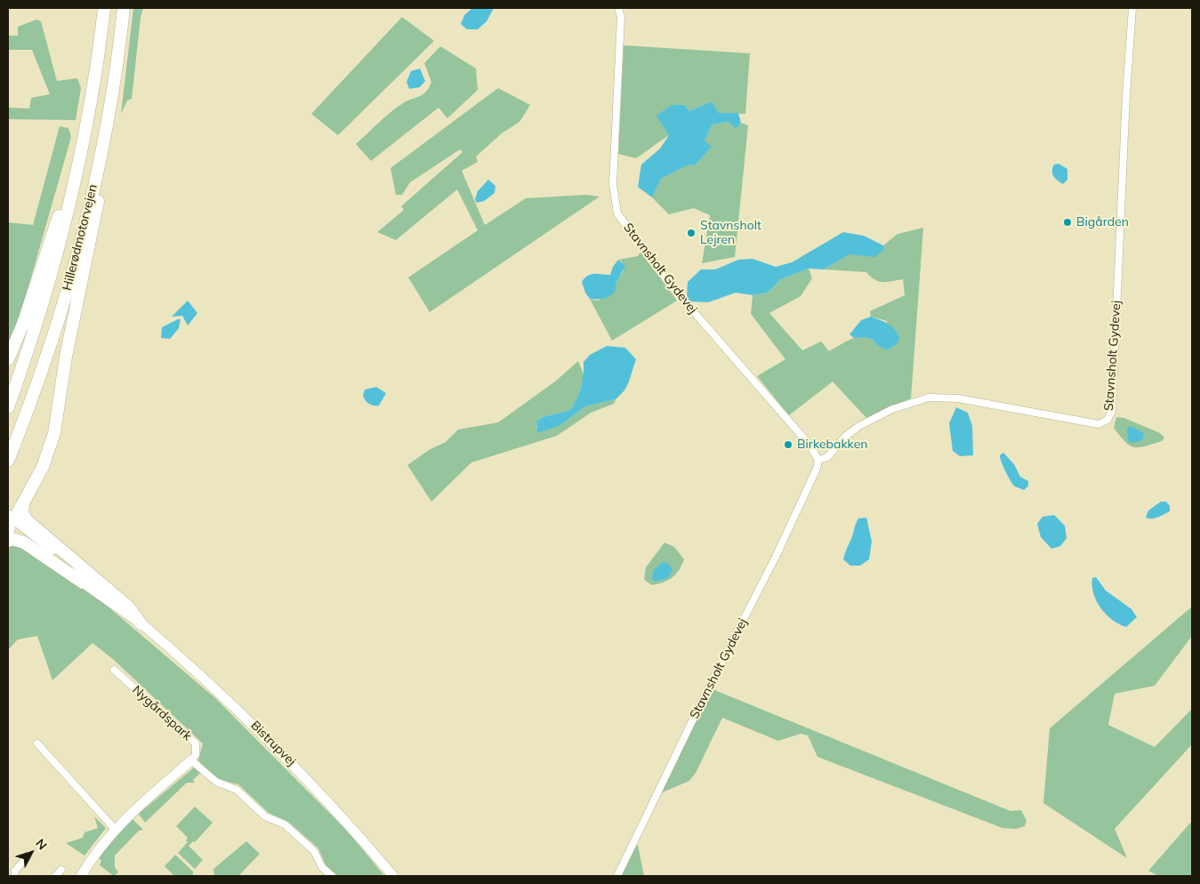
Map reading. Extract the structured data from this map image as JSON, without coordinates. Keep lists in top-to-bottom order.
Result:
{
  "streets": {
    "highway": ["Hillerødmotorvejen"],
    "main road": ["Bistrupvej"],
    "street": ["Stavnsholt Gydevej", "Nygårdspark"]
  },
  "places": ["Bigården", "Stavnsholt Lejren", "Birkebakken"],
  "north": "top right"
}
